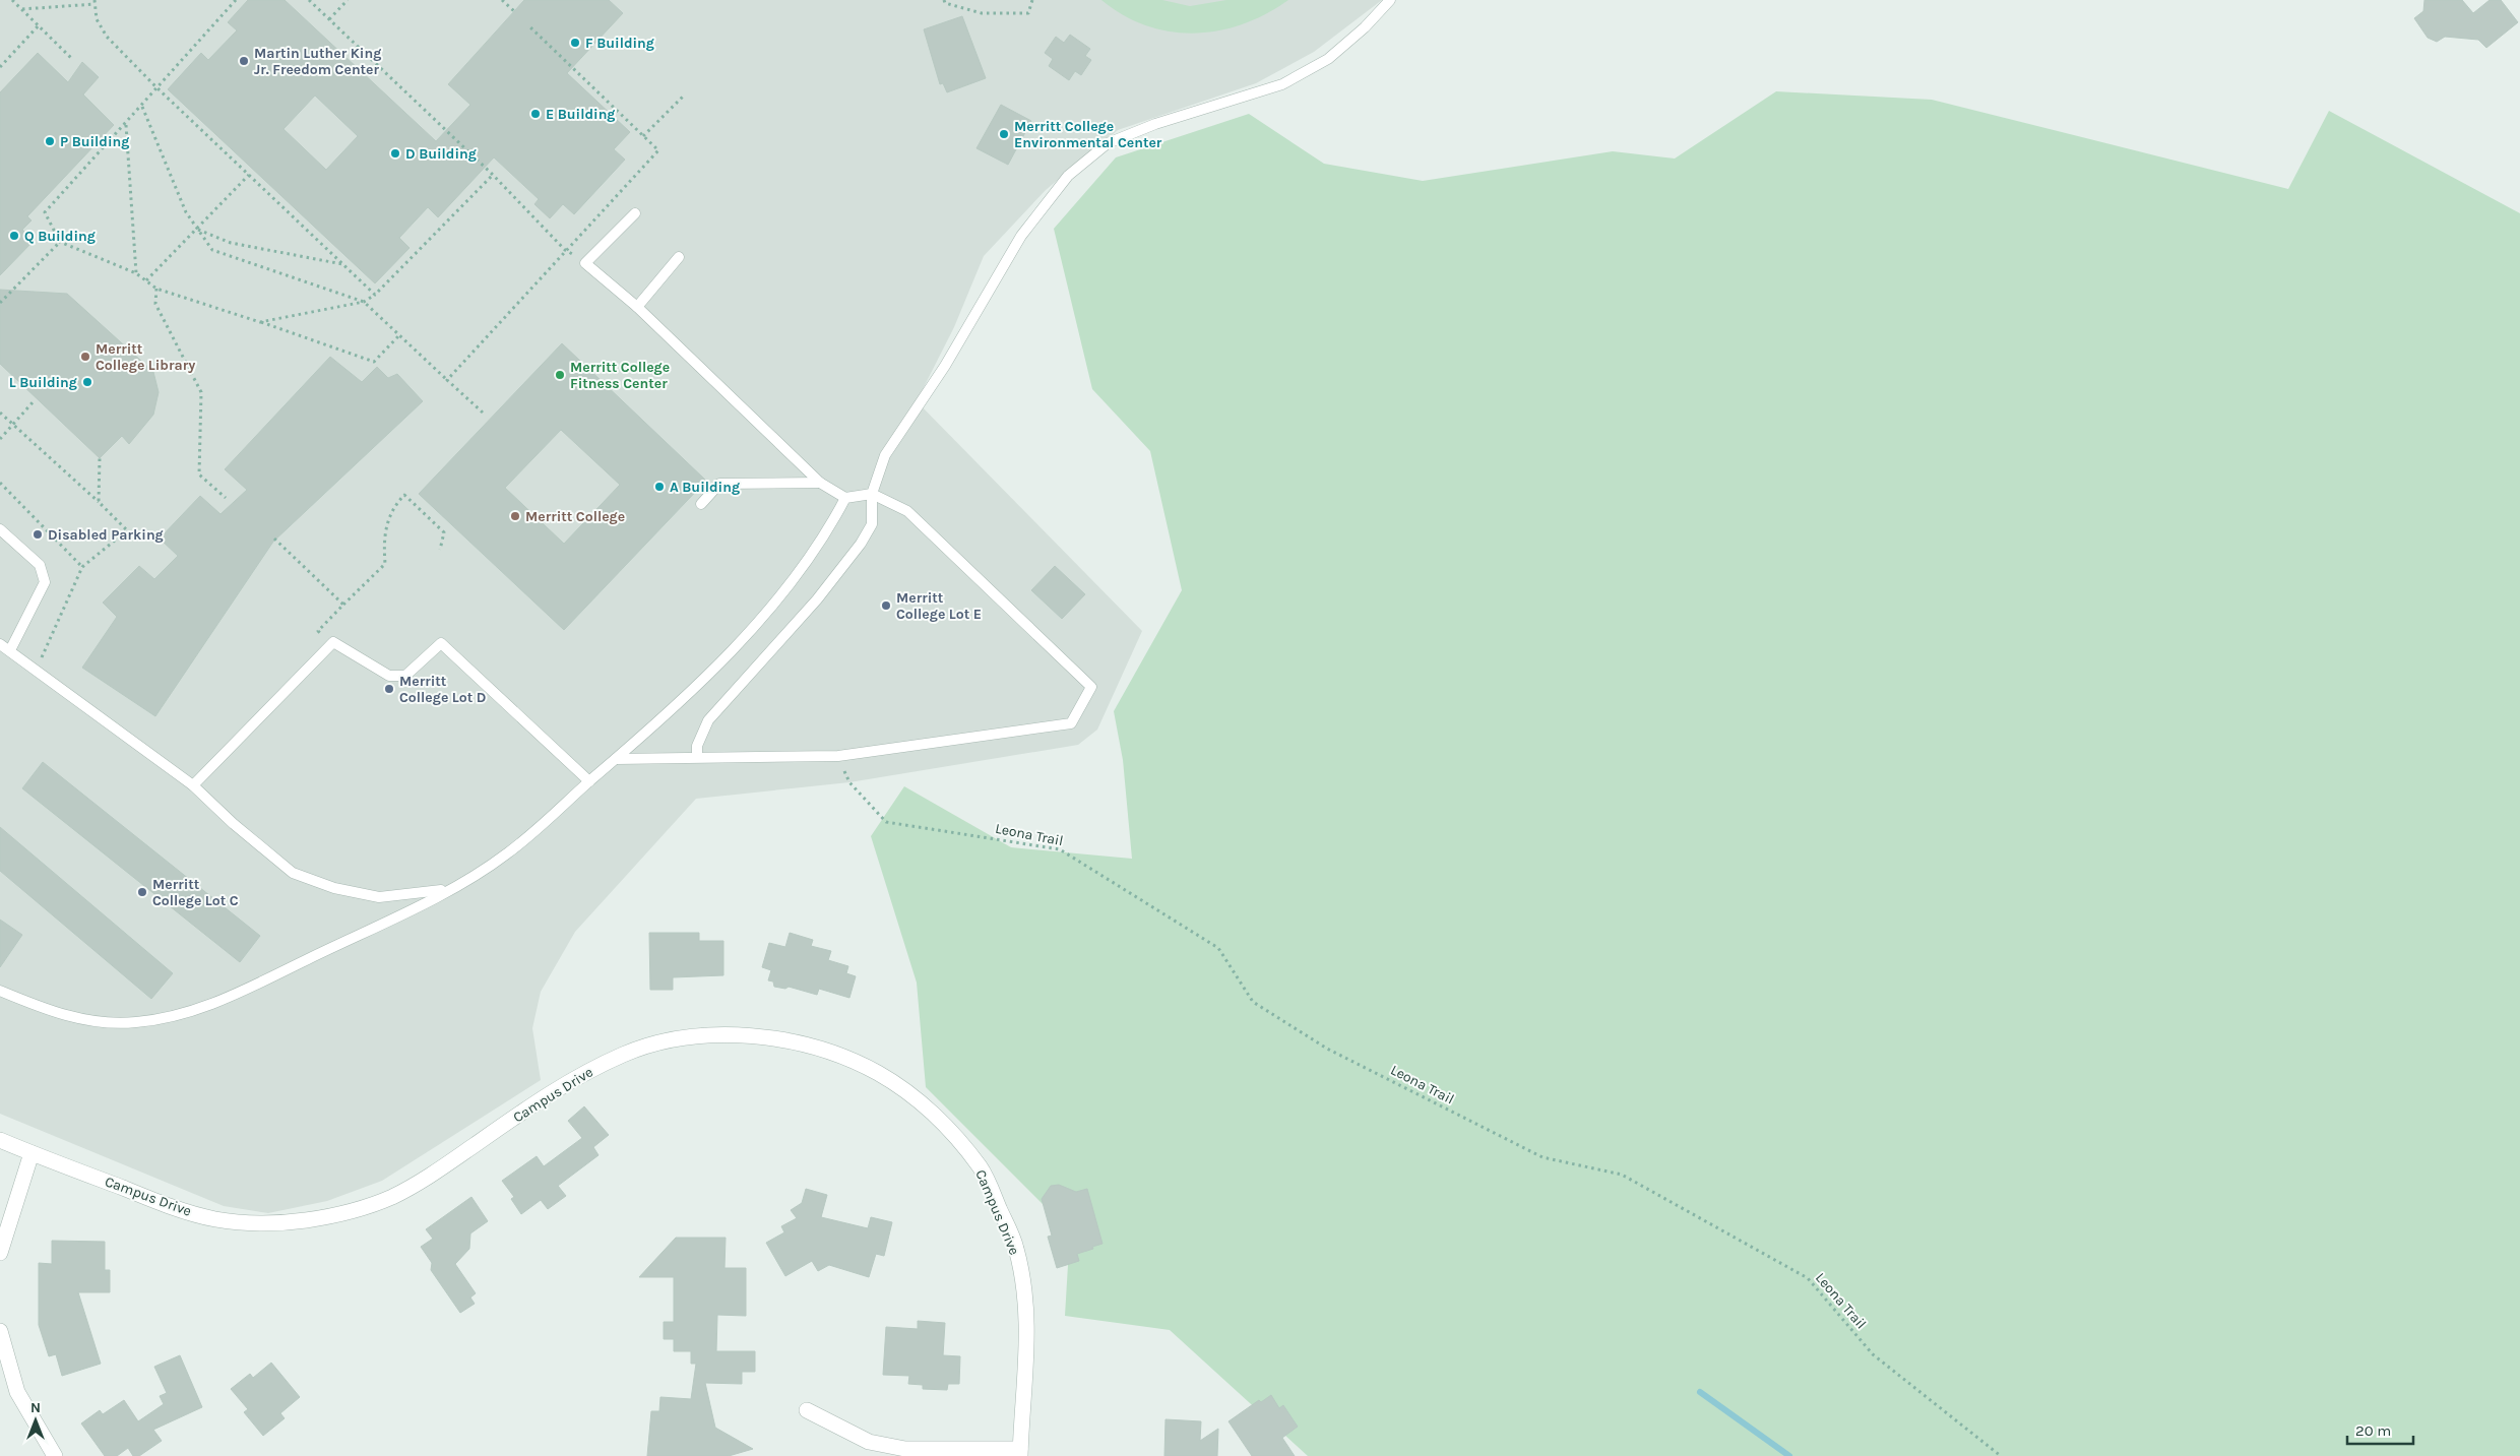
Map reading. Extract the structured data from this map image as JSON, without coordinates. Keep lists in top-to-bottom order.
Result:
{
  "streets": {
    "street": ["Campus Drive"],
    "path": ["Leona Trail"]
  },
  "places": [
    "F Building",
    "Martin Luther King Jr. Freedom Center",
    "E Building",
    "Merritt College Environmental Center",
    "P Building",
    "D Building",
    "Q Building",
    "Merritt College Library",
    "Merritt College Fitness Center",
    "L Building",
    "A Building",
    "Merritt College",
    "Disabled Parking",
    "Merritt College Lot E",
    "Merritt College Lot D",
    "Merritt College Lot C"
  ],
  "scale_bar": "20 m",
  "north": "top"
}
